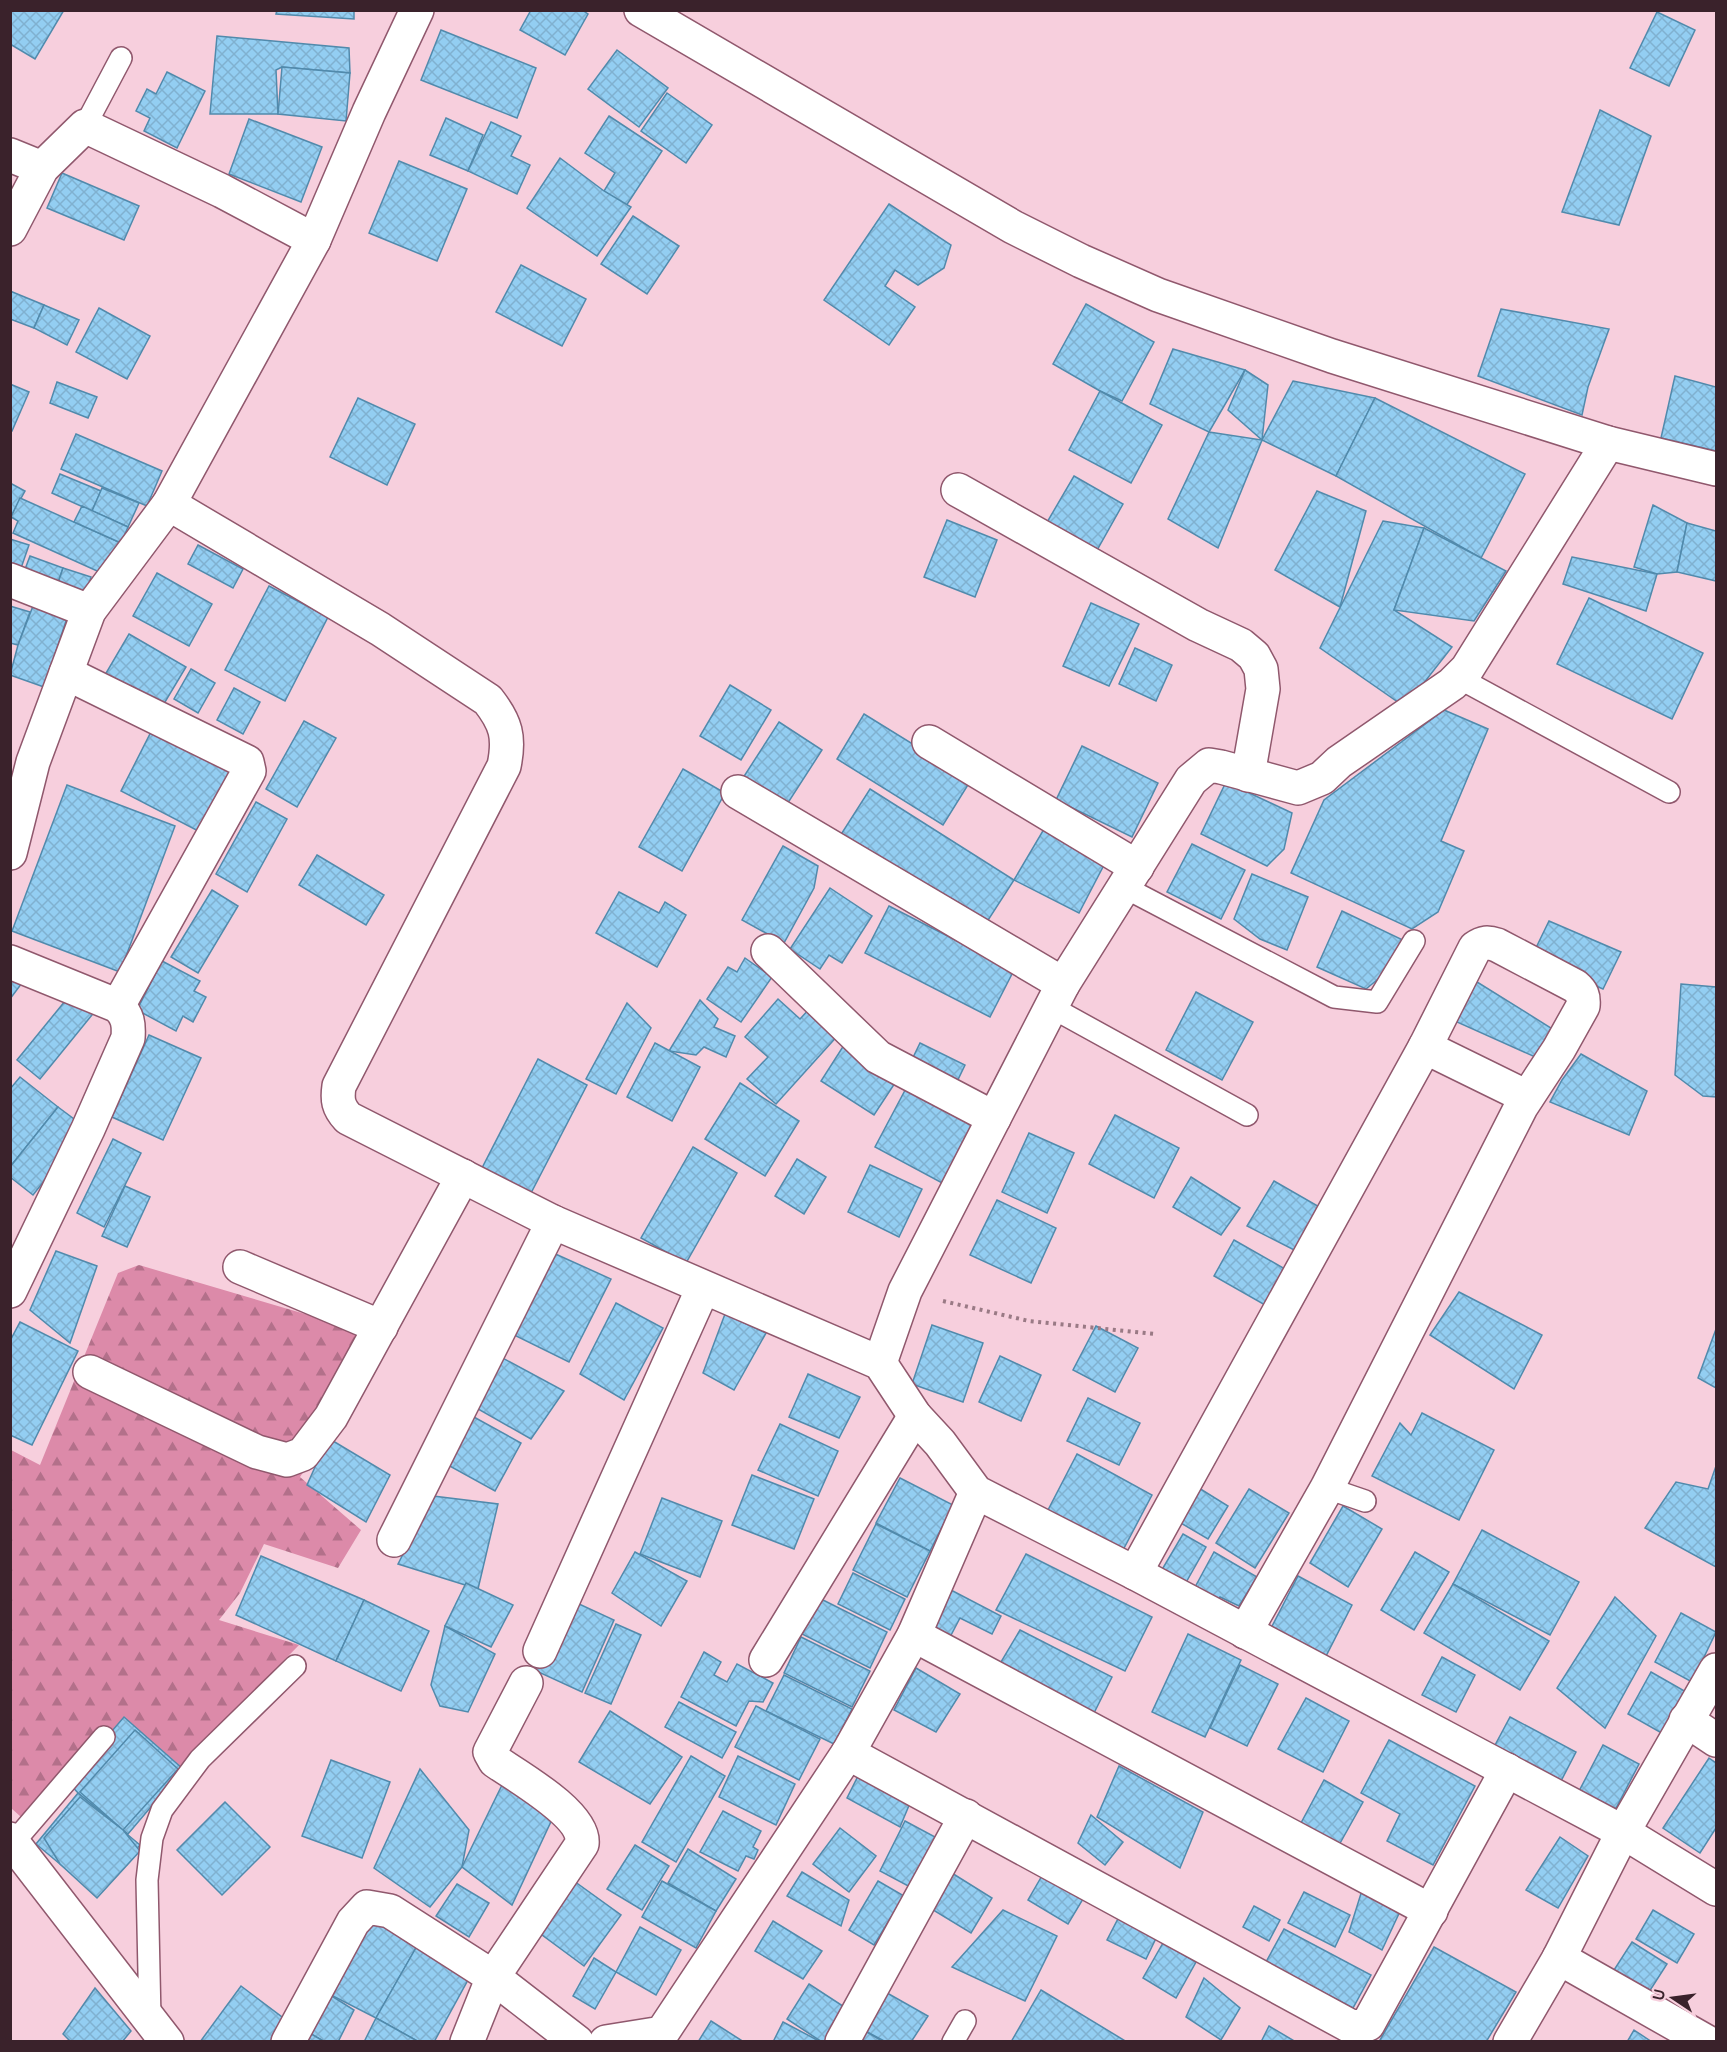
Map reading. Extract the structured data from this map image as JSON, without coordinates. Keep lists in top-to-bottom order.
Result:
{
  "north": "left"
}
